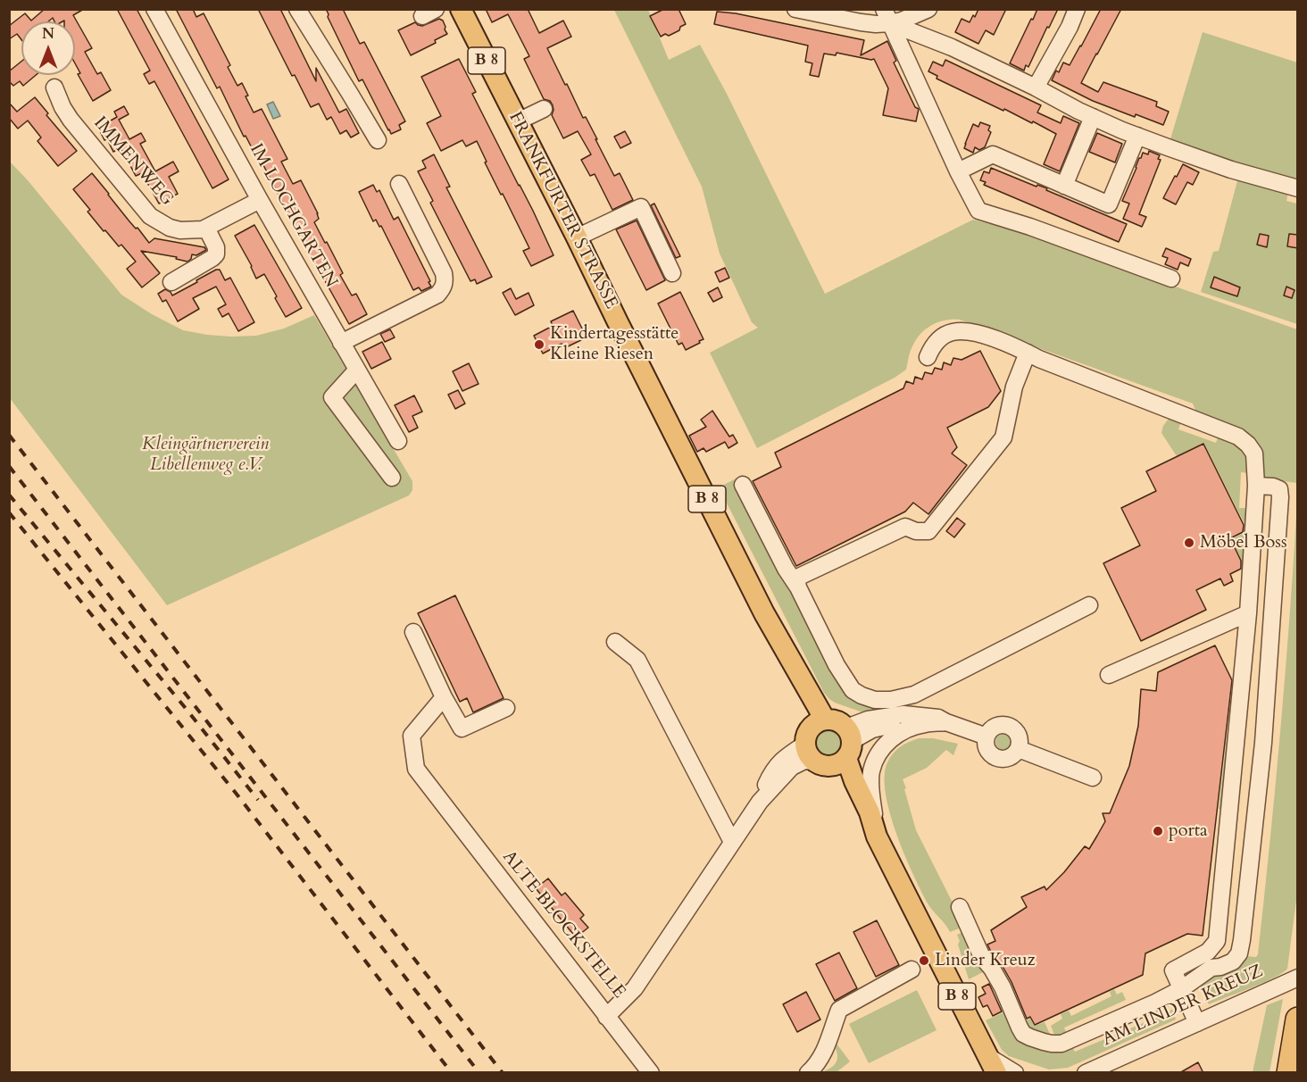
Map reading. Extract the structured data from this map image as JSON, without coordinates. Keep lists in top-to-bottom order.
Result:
{
  "streets": {
    "main road": ["B 8", "FRANKFURTER STRASSE"],
    "street": [
      "IMMENWEG",
      "IM LOCHGARTEN",
      "ALTE BLOCKSTELLE",
      "AM LINDER KREUZ"
    ]
  },
  "crossings": [
    ["IMMENWEG", "IM LOCHGARTEN"],
    ["FRANKFURTER STRASSE", "ALTE BLOCKSTELLE"]
  ],
  "parks": ["Kleingärtnerverein Libellenweg e.V."],
  "places": [
    "Kindertagesstätte Kleine Riesen",
    "Möbel Boss",
    "porta",
    "Linder Kreuz"
  ],
  "north": "top"
}
